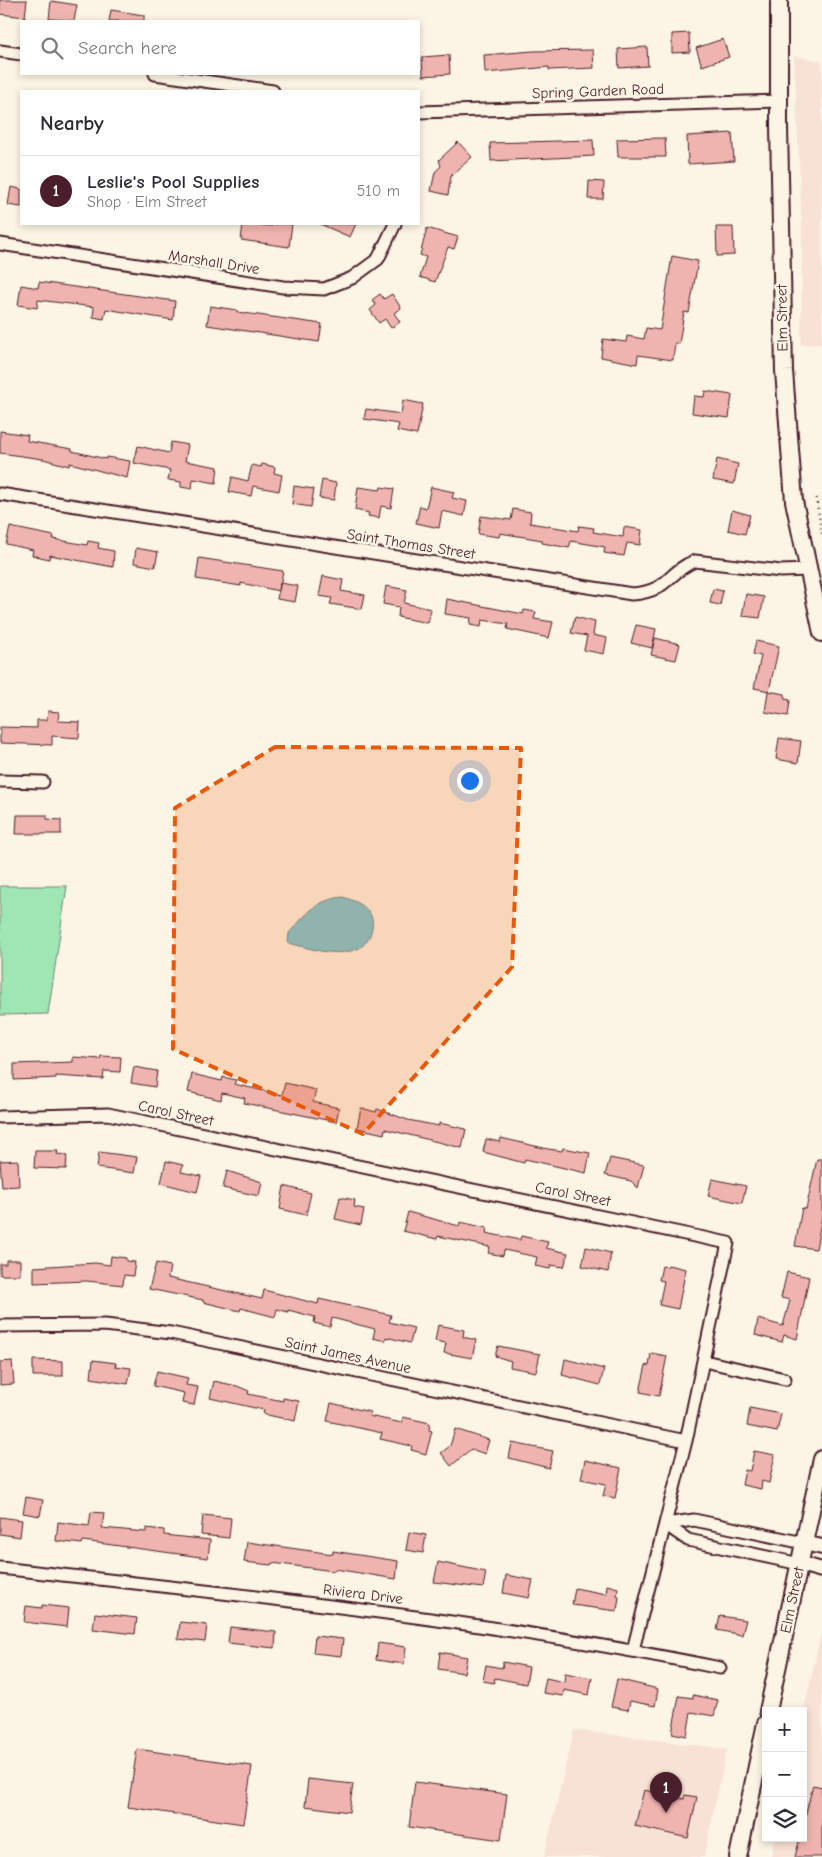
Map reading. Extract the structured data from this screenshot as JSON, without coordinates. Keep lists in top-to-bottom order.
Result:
{
  "streets": {
    "main road": ["Elm Street"],
    "street": [
      "Spring Garden Road",
      "Marshall Drive",
      "Saint Thomas Street",
      "Carol Street",
      "Saint James Avenue",
      "Riviera Drive"
    ]
  },
  "crossings": [
    ["Spring Garden Road", "Elm Street"],
    ["Elm Street", "Saint Thomas Street"],
    ["Carol Street", "Saint James Avenue"],
    ["Carol Street", "Riviera Drive"]
  ],
  "page": {
    "search": "Search here",
    "heading": "Nearby",
    "list": [
      {
        "mark": "1",
        "name": "Leslie's Pool Supplies",
        "note": "Shop · Elm Street",
        "value": "510 m"
      }
    ],
    "map_buttons": ["+", "−"],
    "pins": "1"
  }
}
